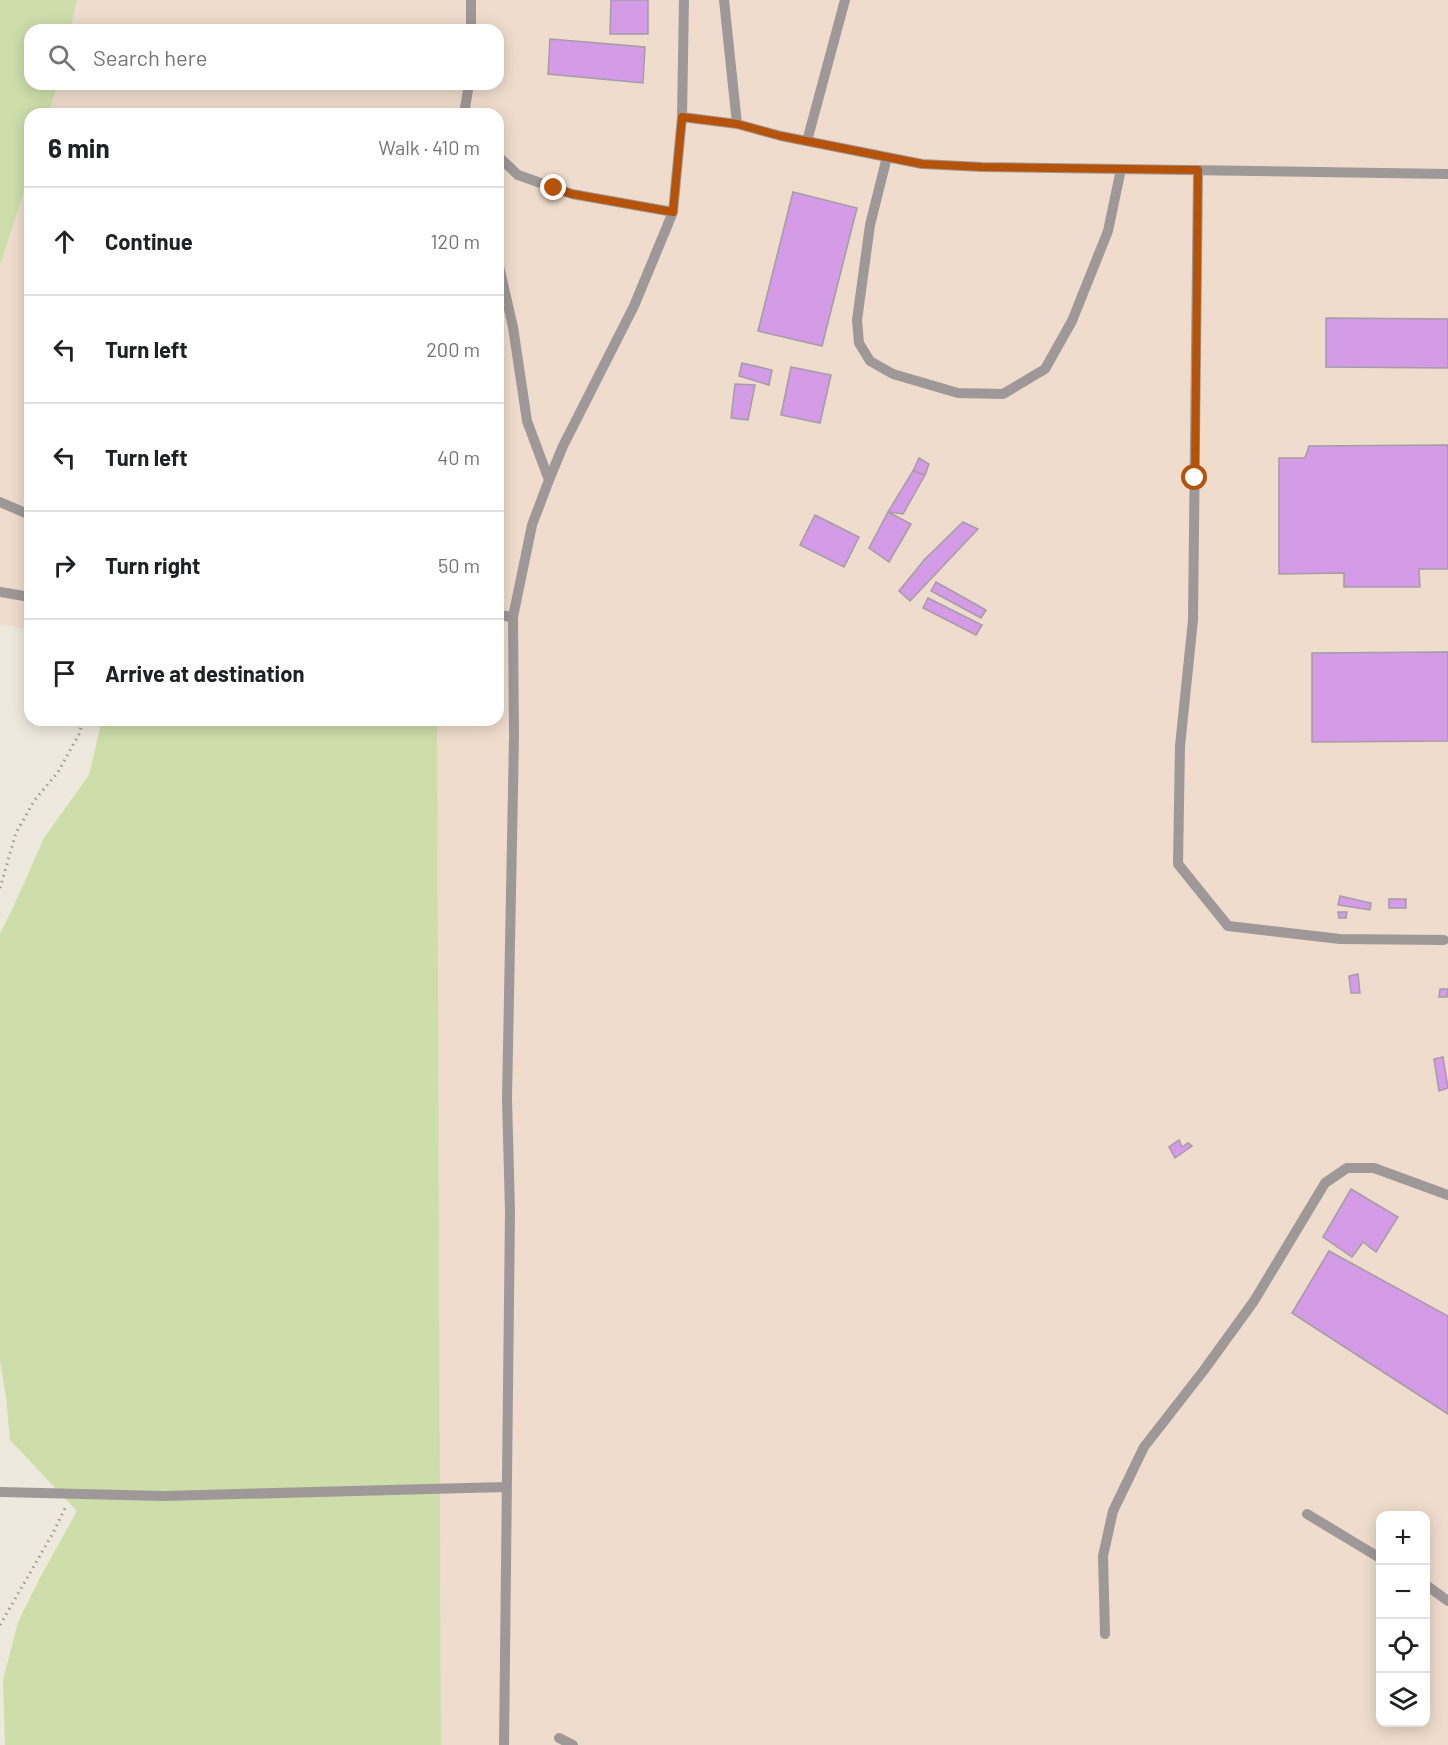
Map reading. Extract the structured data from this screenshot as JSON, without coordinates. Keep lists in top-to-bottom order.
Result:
{
  "page": {
    "search": "Search here",
    "heading": ["6 min", "Walk · 410 m"],
    "list": [
      ["Continue", "120 m"],
      ["Turn left", "200 m"],
      ["Turn left", "40 m"],
      ["Turn right", "50 m"],
      "Arrive at destination"
    ],
    "map_buttons": ["+", "−"]
  }
}
